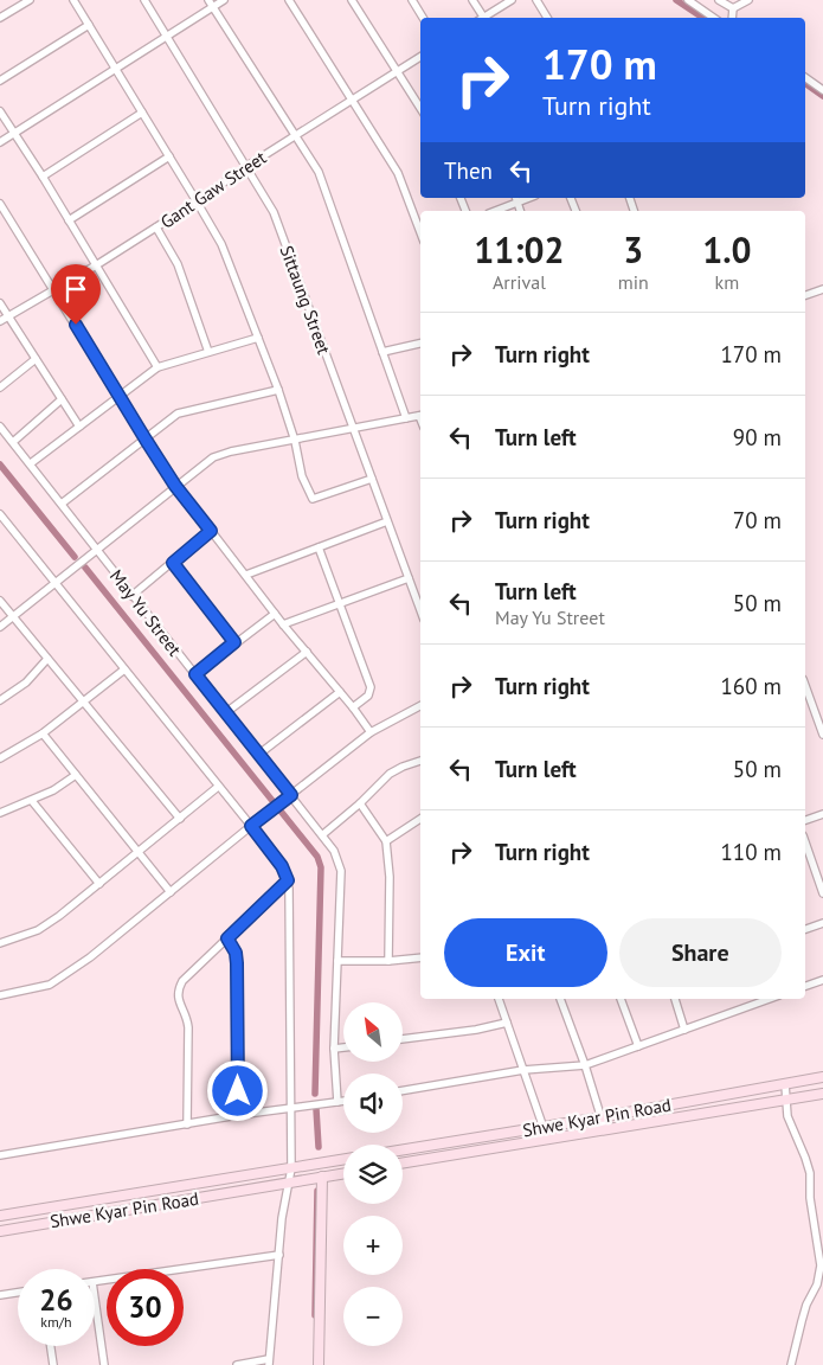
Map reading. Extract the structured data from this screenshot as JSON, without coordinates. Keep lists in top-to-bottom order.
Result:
{
  "streets": {
    "street": [
      "Gant Gaw Street",
      "Sittaung Street",
      "May Yu Street",
      "Shwe Kyar Pin Road"
    ]
  },
  "crossings": [
    ["Gant Gaw Street", "Sittaung Street"]
  ],
  "north": "top left",
  "page": {
    "turn": ["170 m", "Turn right"],
    "then": "Then",
    "eta": [
      "11:02",
      "Arrival",
      "3",
      "min",
      "1.0",
      "km"
    ],
    "list": [
      {
        "name": "Turn right",
        "value": "170 m"
      },
      {
        "name": "Turn left",
        "value": "90 m"
      },
      {
        "name": "Turn right",
        "value": "70 m"
      },
      {
        "name": "Turn left",
        "note": "May Yu Street",
        "value": "50 m"
      },
      {
        "name": "Turn right",
        "value": "160 m"
      },
      {
        "name": "Turn left",
        "value": "50 m"
      },
      {
        "name": "Turn right",
        "value": "110 m"
      }
    ],
    "buttons": ["Exit", "Share"],
    "map_buttons": ["+", "−"],
    "speed": "26 km/h",
    "limit": "30"
  }
}
